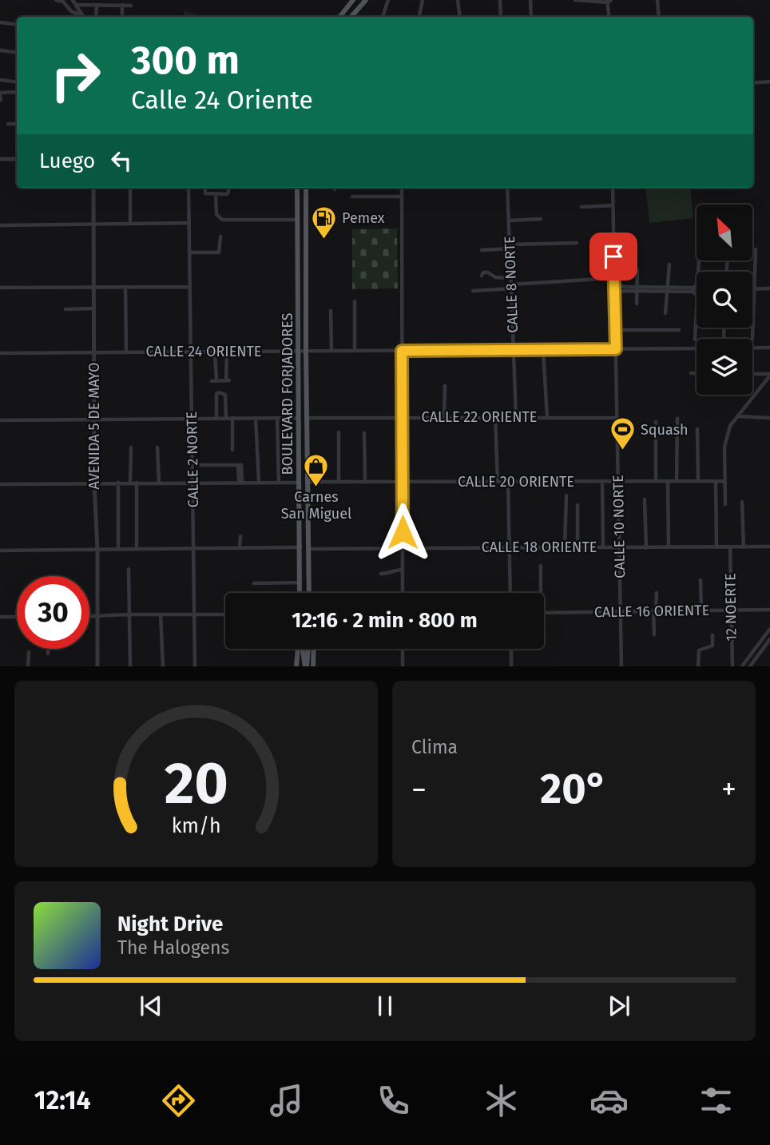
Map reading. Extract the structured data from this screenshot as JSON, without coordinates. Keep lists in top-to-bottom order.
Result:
{
  "streets": {
    "main road": ["BOULEVARD FORJADORES"],
    "street": [
      "CALLE 8 NORTE",
      "CALLE 24 ORIENTE",
      "CALLE 22 ORIENTE",
      "AVENIDA 5 DE MAYO",
      "CALLE 2 NORTE",
      "CALLE 20 ORIENTE",
      "CALLE 10 NORTE",
      "CALLE 18 ORIENTE",
      "12 NOERTE",
      "CALLE 16 ORIENTE"
    ]
  },
  "crossings": [
    ["CALLE 8 NORTE", "CALLE 24 ORIENTE"],
    ["CALLE 8 NORTE", "CALLE 22 ORIENTE"],
    ["CALLE 24 ORIENTE", "BOULEVARD FORJADORES"],
    ["CALLE 24 ORIENTE", "AVENIDA 5 DE MAYO"],
    ["CALLE 24 ORIENTE", "CALLE 2 NORTE"],
    ["CALLE 24 ORIENTE", "CALLE 10 NORTE"],
    ["BOULEVARD FORJADORES", "CALLE 22 ORIENTE"],
    ["BOULEVARD FORJADORES", "CALLE 20 ORIENTE"],
    ["BOULEVARD FORJADORES", "CALLE 18 ORIENTE"],
    ["CALLE 22 ORIENTE", "CALLE 10 NORTE"],
    ["CALLE 20 ORIENTE", "CALLE 10 NORTE"],
    ["CALLE 10 NORTE", "CALLE 18 ORIENTE"],
    ["CALLE 10 NORTE", "CALLE 16 ORIENTE"],
    ["CALLE 18 ORIENTE", "12 NOERTE"],
    ["12 NOERTE", "CALLE 16 ORIENTE"]
  ],
  "places": {
    "fuel station": ["Pemex"],
    "sports": ["Squash"],
    "shop": ["Carnes San Miguel"]
  },
  "north": "top left",
  "page": {
    "turn": ["300 m", "Calle 24 Oriente"],
    "then": "Luego",
    "limit": "30",
    "trip": "12:16 · 2 min · 800 m",
    "tile": "Clima",
    "heat": ["−", "20°", "+"],
    "song": ["Night Drive", "The Halogens"],
    "tabs": "12:14",
    "gauge": ["20", "km/h"]
  }
}
